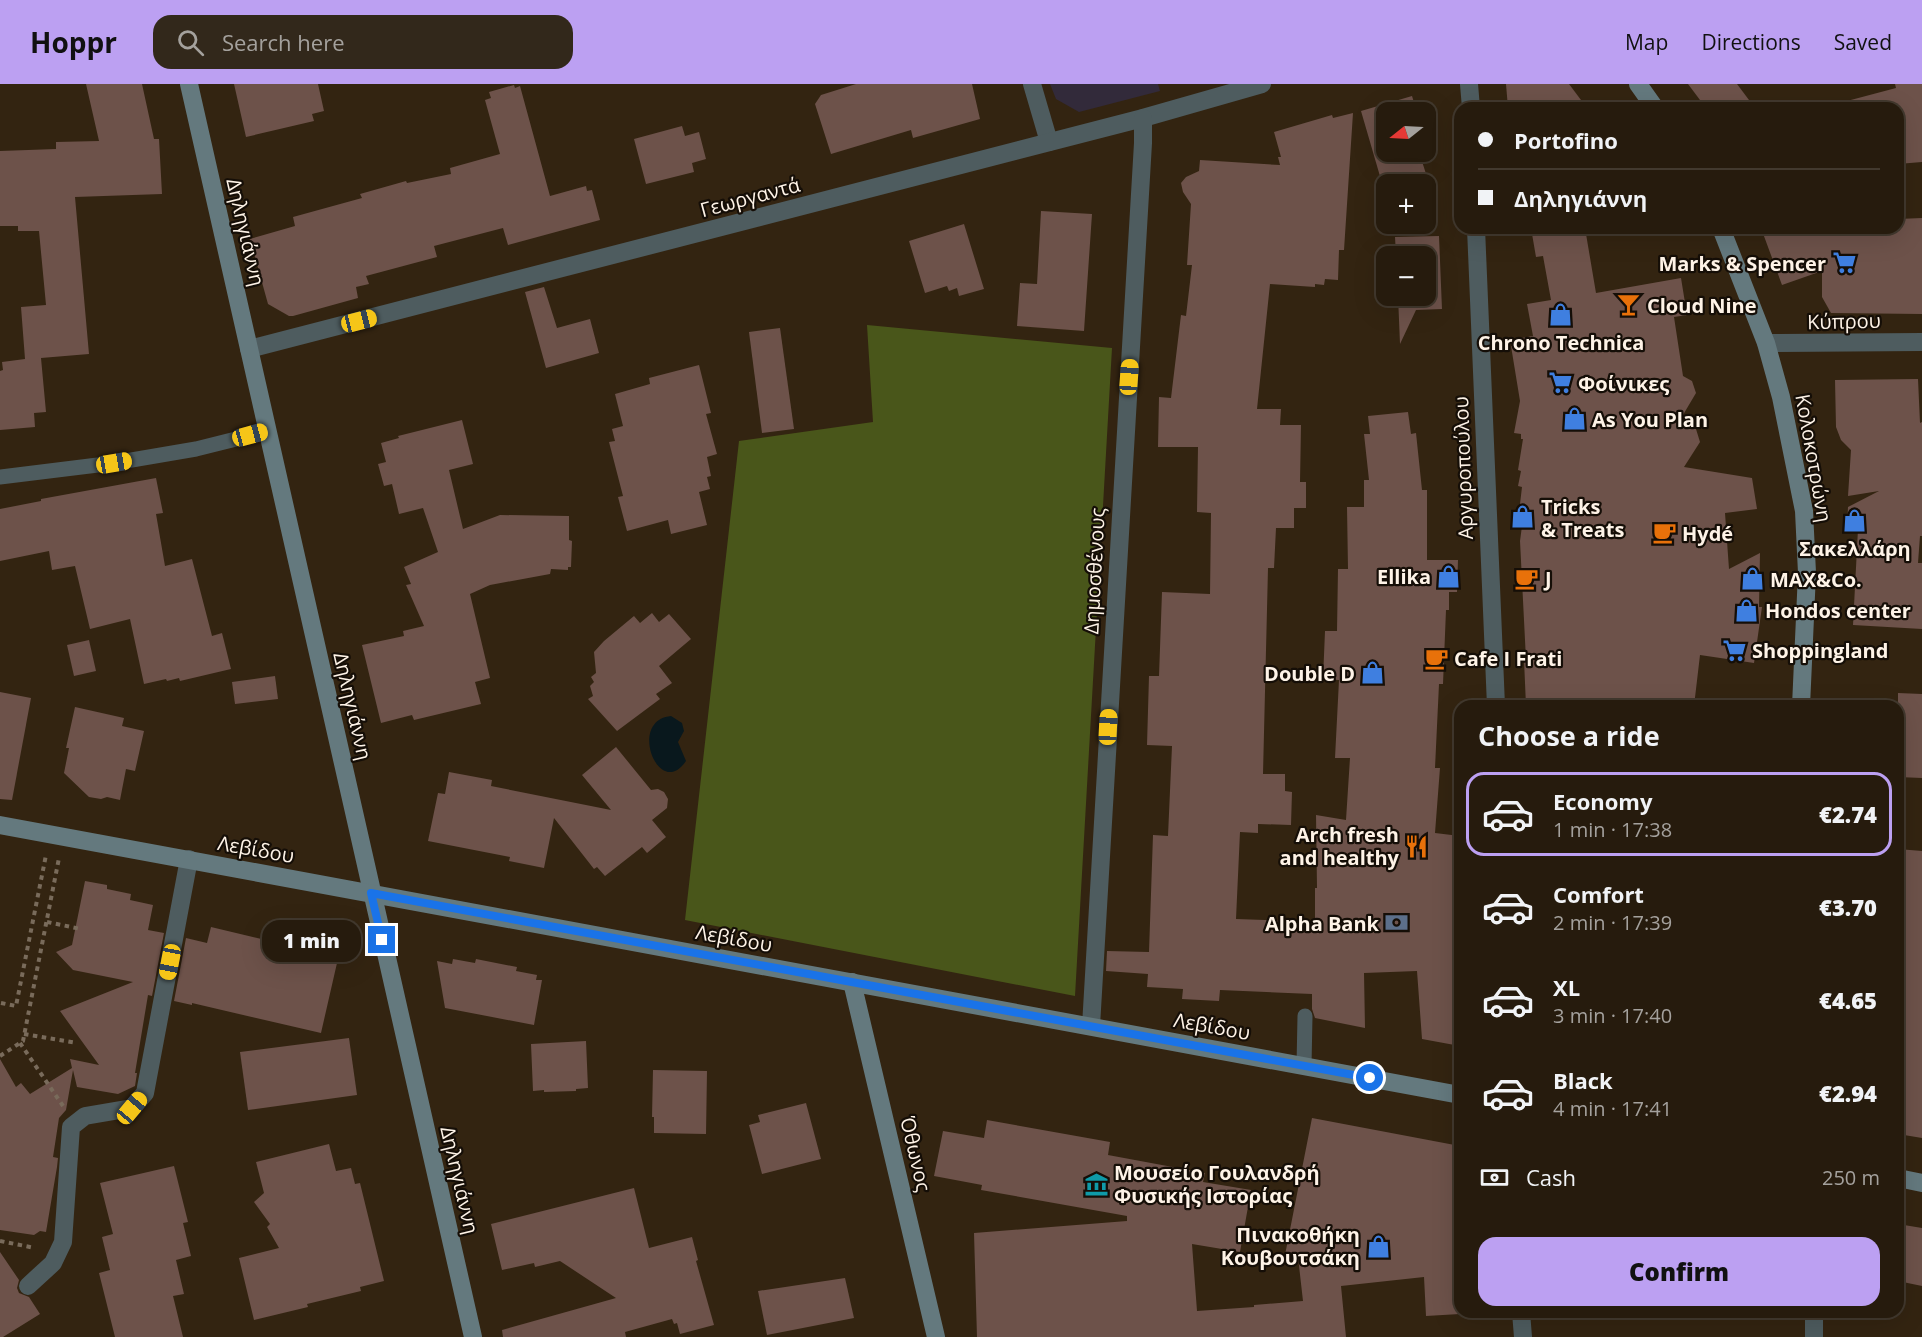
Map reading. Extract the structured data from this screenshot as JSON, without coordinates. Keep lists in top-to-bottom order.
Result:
{
  "streets": {
    "street": [
      "Γεωργαντά",
      "Δηληγιάννη",
      "Κύπρου",
      "Κολοκοτρώνη",
      "Αργυροπούλου",
      "Δημοσθένους",
      "Λεβίδου",
      "Όθωνος"
    ]
  },
  "crossings": [
    ["Γεωργαντά", "Δηληγιάννη"],
    ["Γεωργαντά", "Δημοσθένους"],
    ["Δηληγιάννη", "Λεβίδου"],
    ["Κύπρου", "Κολοκοτρώνη"],
    ["Δημοσθένους", "Λεβίδου"],
    ["Λεβίδου", "Όθωνος"]
  ],
  "places": {
    "supermarket": ["Marks & Spencer", "Φοίνικες", "Shoppingland"],
    "bar": ["Cloud Nine"],
    "shop": [
      "Chrono Technica",
      "As You Plan",
      "Tricks & Treats",
      "Σακελλάρη",
      "Ellika",
      "MAX&Co.",
      "Hondos center",
      "Double D",
      "Πινακοθήκη Κουβουτσάκη"
    ],
    "cafe": ["Hydé", "J", "Cafe I Frati"],
    "restaurant": ["Arch fresh and healthy"],
    "bank": ["Alpha Bank"],
    "museum": ["Μουσείο Γουλανδρή Φυσικής Ιστορίας"]
  },
  "north": "left",
  "page": {
    "header": "Hoppr",
    "search": "Search here",
    "nav": ["Map", "Directions", "Saved"],
    "map_buttons": ["+", "−"],
    "banner": ["Portofino", "Δηληγιάννη"],
    "heading": "Choose a ride",
    "list": [
      {
        "name": "Economy",
        "note": "1 min · 17:38",
        "value": "€2.74"
      },
      {
        "name": "Comfort",
        "note": "2 min · 17:39",
        "value": "€3.70"
      },
      {
        "name": "XL",
        "note": "3 min · 17:40",
        "value": "€4.65"
      },
      {
        "name": "Black",
        "note": "4 min · 17:41",
        "value": "€2.94"
      }
    ],
    "bubble": "1 min",
    "pay": ["Cash", "250 m"],
    "buttons": "Confirm"
  }
}
